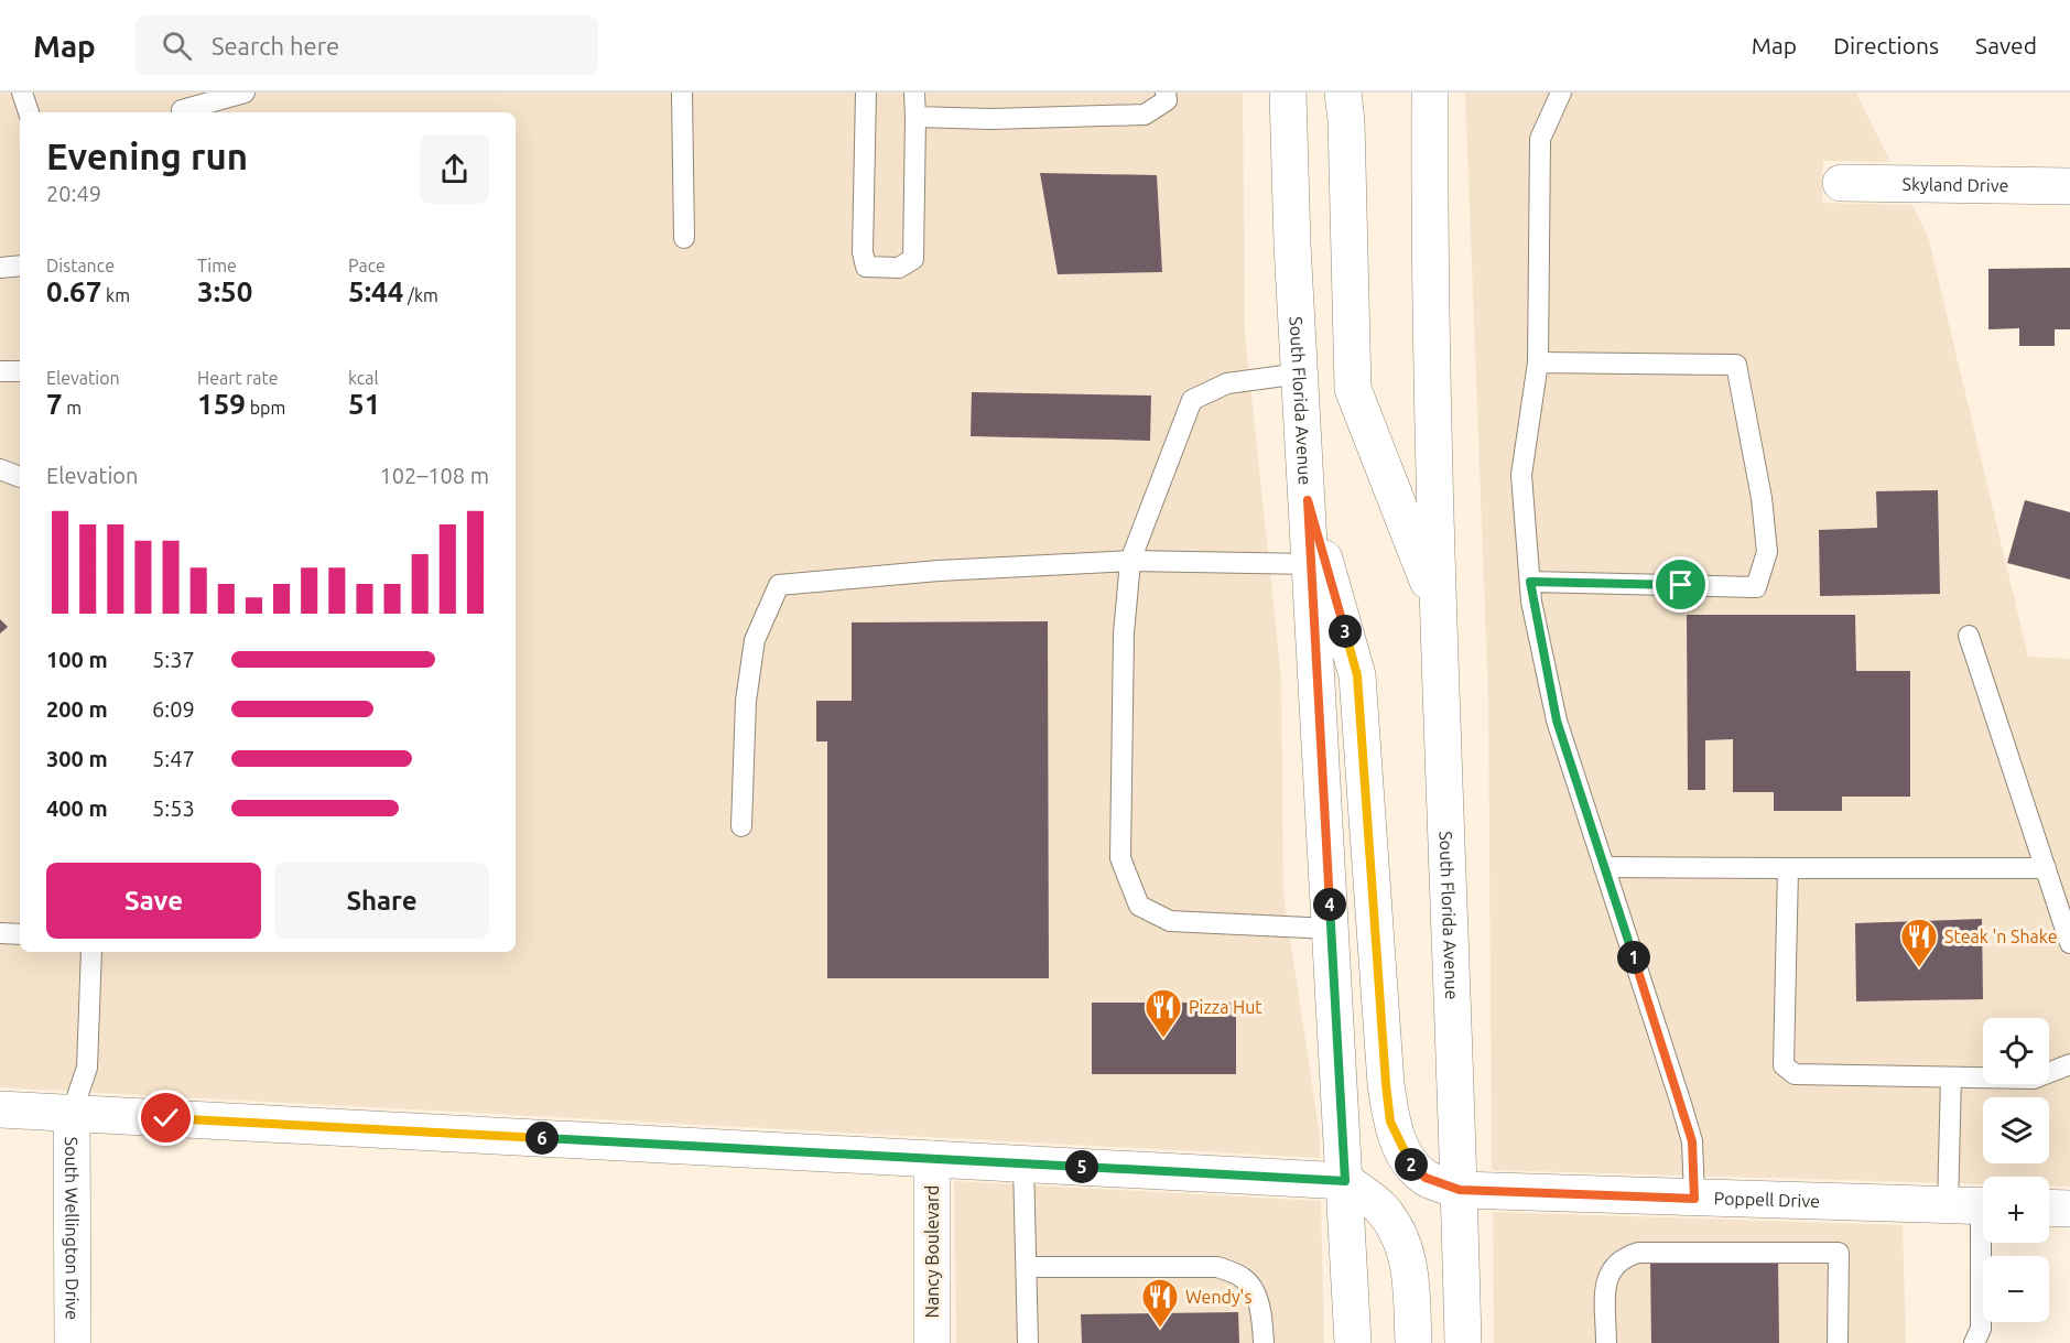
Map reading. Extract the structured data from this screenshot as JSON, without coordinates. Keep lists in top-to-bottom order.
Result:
{
  "streets": {
    "main road": [
      "Skyland Drive",
      "South Florida Avenue",
      "Poppell Drive",
      "South Wellington Drive",
      "Nancy Boulevard"
    ]
  },
  "crossings": [
    ["South Florida Avenue", "Poppell Drive"]
  ],
  "places": {
    "restaurant": ["Steak 'n Shake", "Pizza Hut", "Wendy's"]
  },
  "page": {
    "header": "Map",
    "search": "Search here",
    "nav": ["Map", "Directions", "Saved"],
    "heading": ["Evening run", "20:49"],
    "stats": [
      ["Distance", "0.67 km"],
      ["Time", "3:50"],
      ["Pace", "5:44 /km"],
      ["Elevation", "7 m"],
      ["Heart rate", "159 bpm"],
      ["kcal", "51"]
    ],
    "chart": ["Elevation", "102–108 m"],
    "pins": [
      "3",
      "4",
      "1",
      "6",
      "2",
      "5"
    ],
    "list": [
      {
        "name": "100 m",
        "note": "5:37"
      },
      {
        "name": "200 m",
        "note": "6:09"
      },
      {
        "name": "300 m",
        "note": "5:47"
      },
      {
        "name": "400 m",
        "note": "5:53"
      }
    ],
    "buttons": ["Save", "Share"],
    "map_buttons": ["+", "−"]
  }
}
